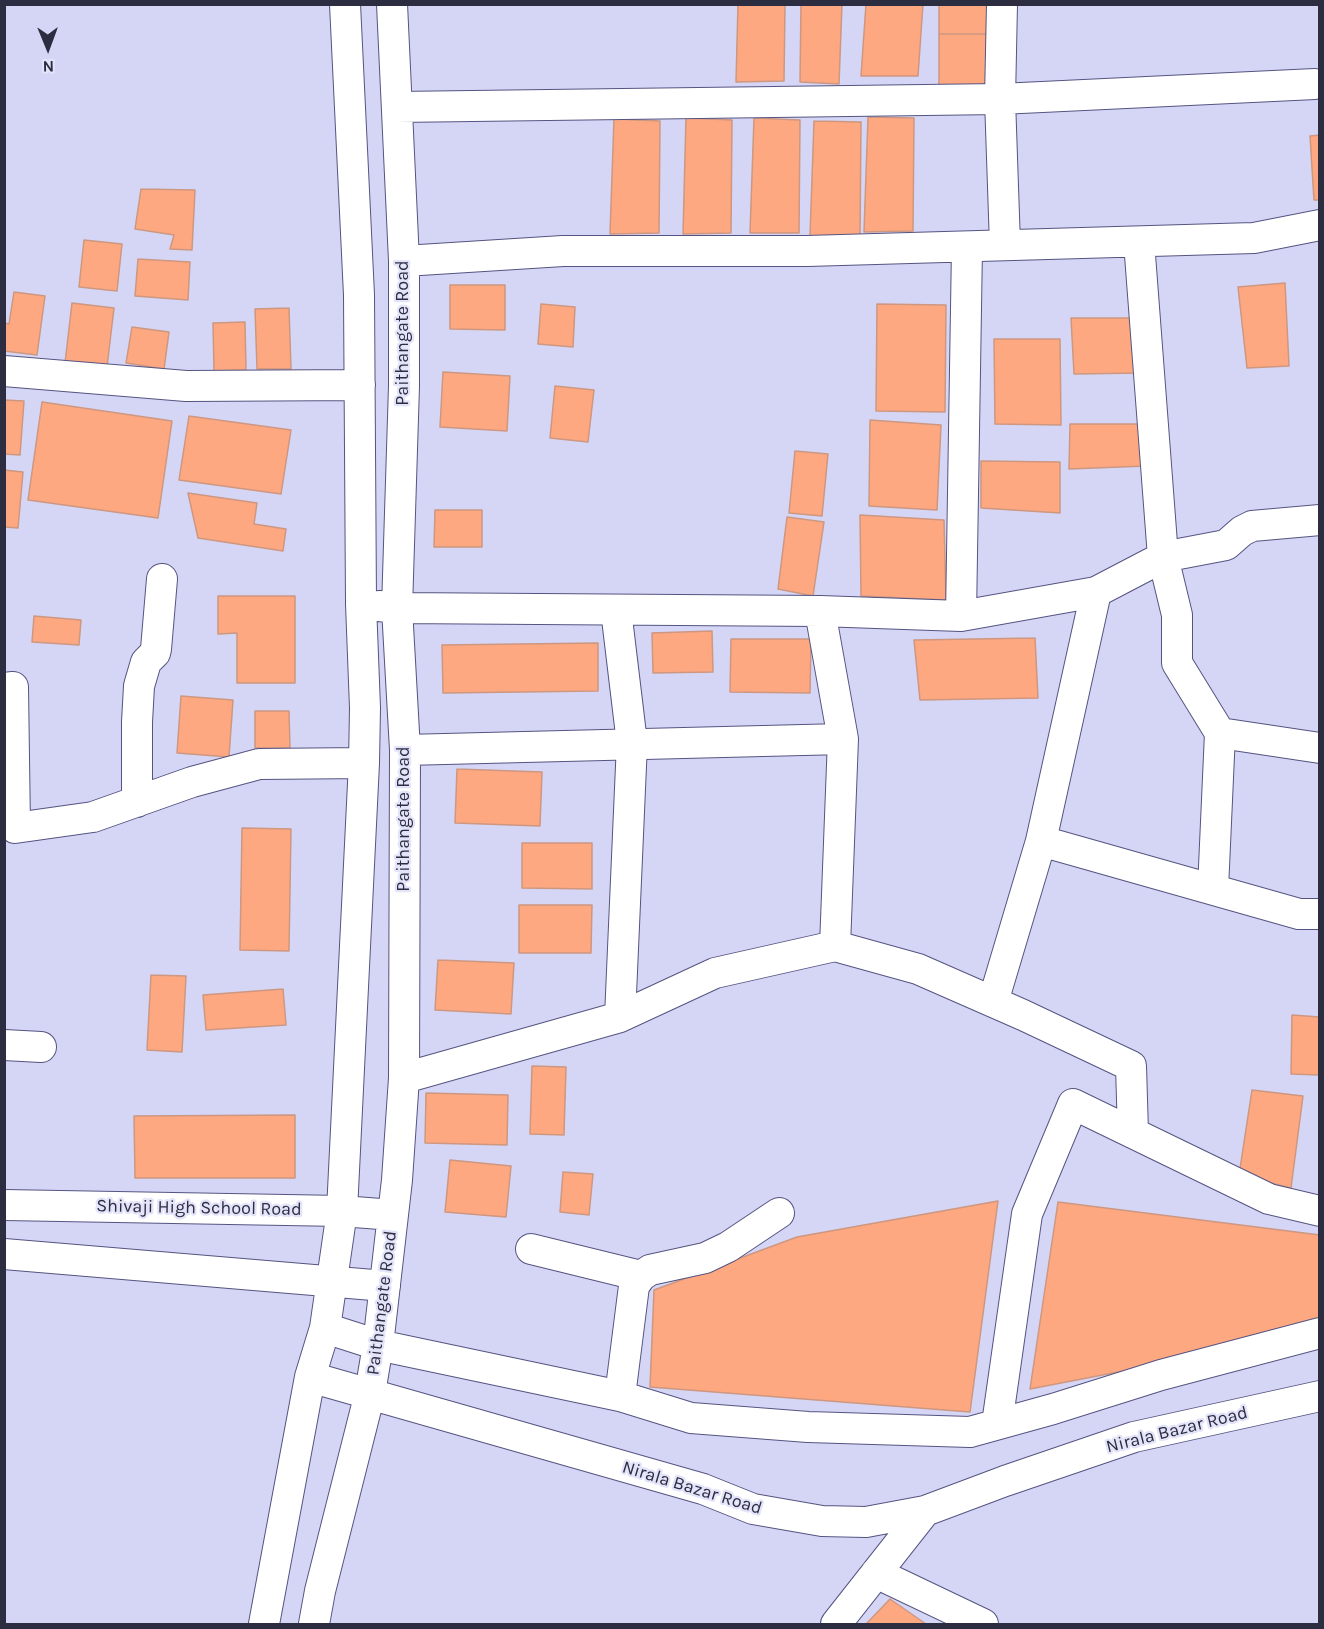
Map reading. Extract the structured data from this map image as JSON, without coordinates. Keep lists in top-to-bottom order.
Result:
{
  "streets": {
    "street": ["Paithangate Road", "Shivaji High School Road", "Nirala Bazar Road"]
  },
  "crossings": [
    ["Paithangate Road", "Shivaji High School Road"],
    ["Paithangate Road", "Nirala Bazar Road"]
  ],
  "north": "bottom"
}
